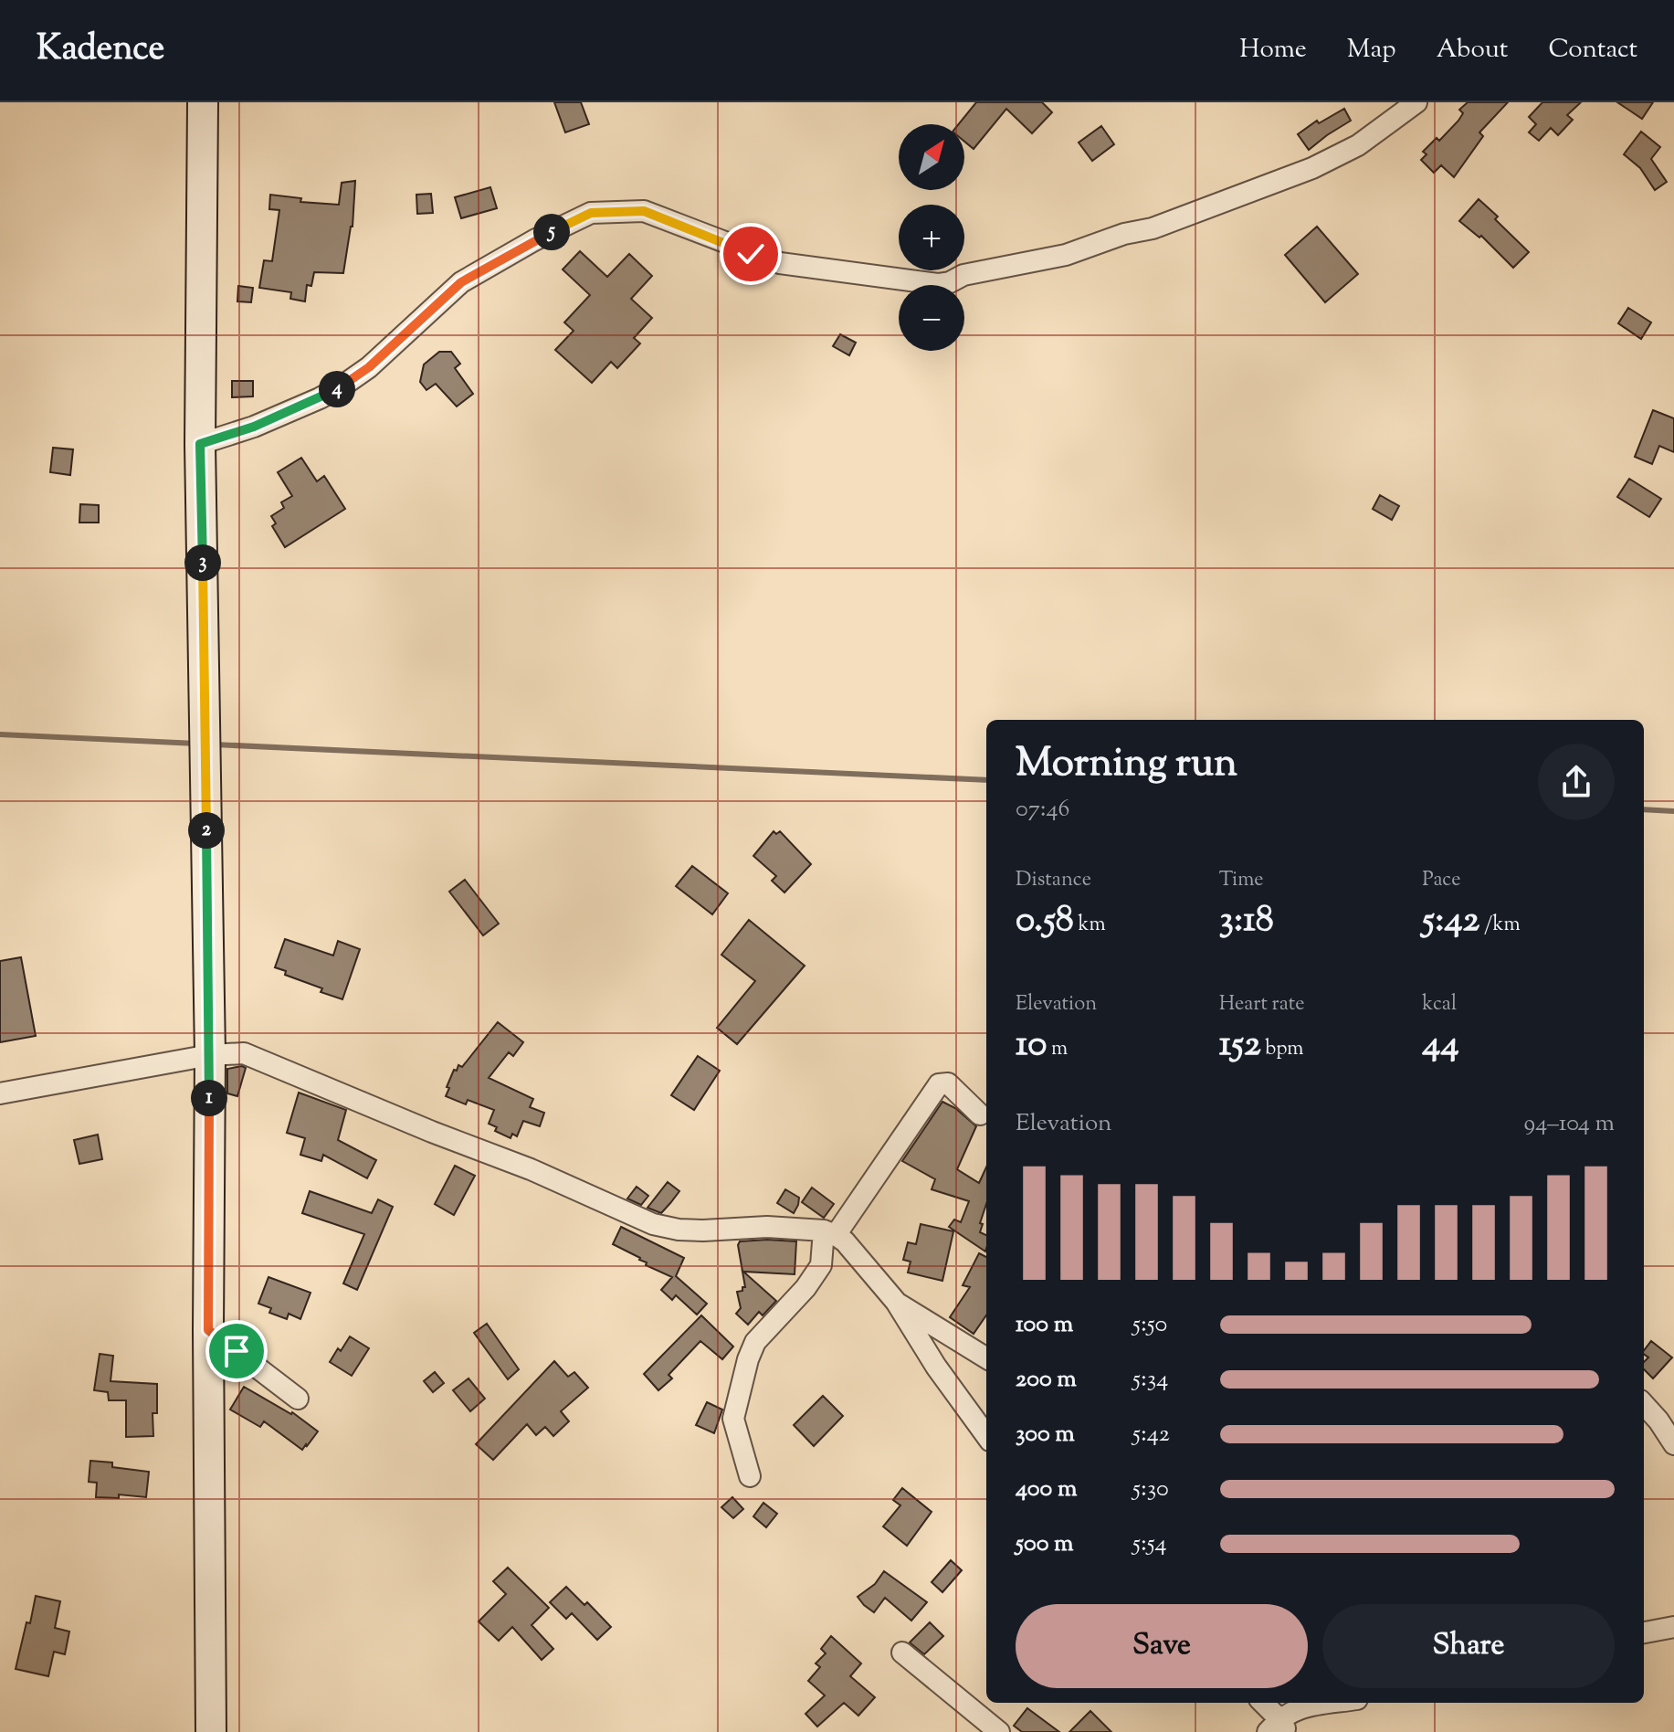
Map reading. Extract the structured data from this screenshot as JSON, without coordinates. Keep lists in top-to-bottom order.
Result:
{
  "north": "top right",
  "page": {
    "header": "Kadence",
    "nav": [
      "Home",
      "Map",
      "About",
      "Contact"
    ],
    "map_buttons": ["+", "−"],
    "pins": [
      "5",
      "4",
      "3",
      "2",
      "1"
    ],
    "heading": ["Morning run", "07:46"],
    "stats": [
      ["Distance", "0.58 km"],
      ["Time", "3:18"],
      ["Pace", "5:42 /km"],
      ["Elevation", "10 m"],
      ["Heart rate", "152 bpm"],
      ["kcal", "44"]
    ],
    "chart": ["Elevation", "94–104 m"],
    "list": [
      {
        "name": "100 m",
        "note": "5:50"
      },
      {
        "name": "200 m",
        "note": "5:34"
      },
      {
        "name": "300 m",
        "note": "5:42"
      },
      {
        "name": "400 m",
        "note": "5:30"
      },
      {
        "name": "500 m",
        "note": "5:54"
      }
    ],
    "buttons": ["Save", "Share"]
  }
}
